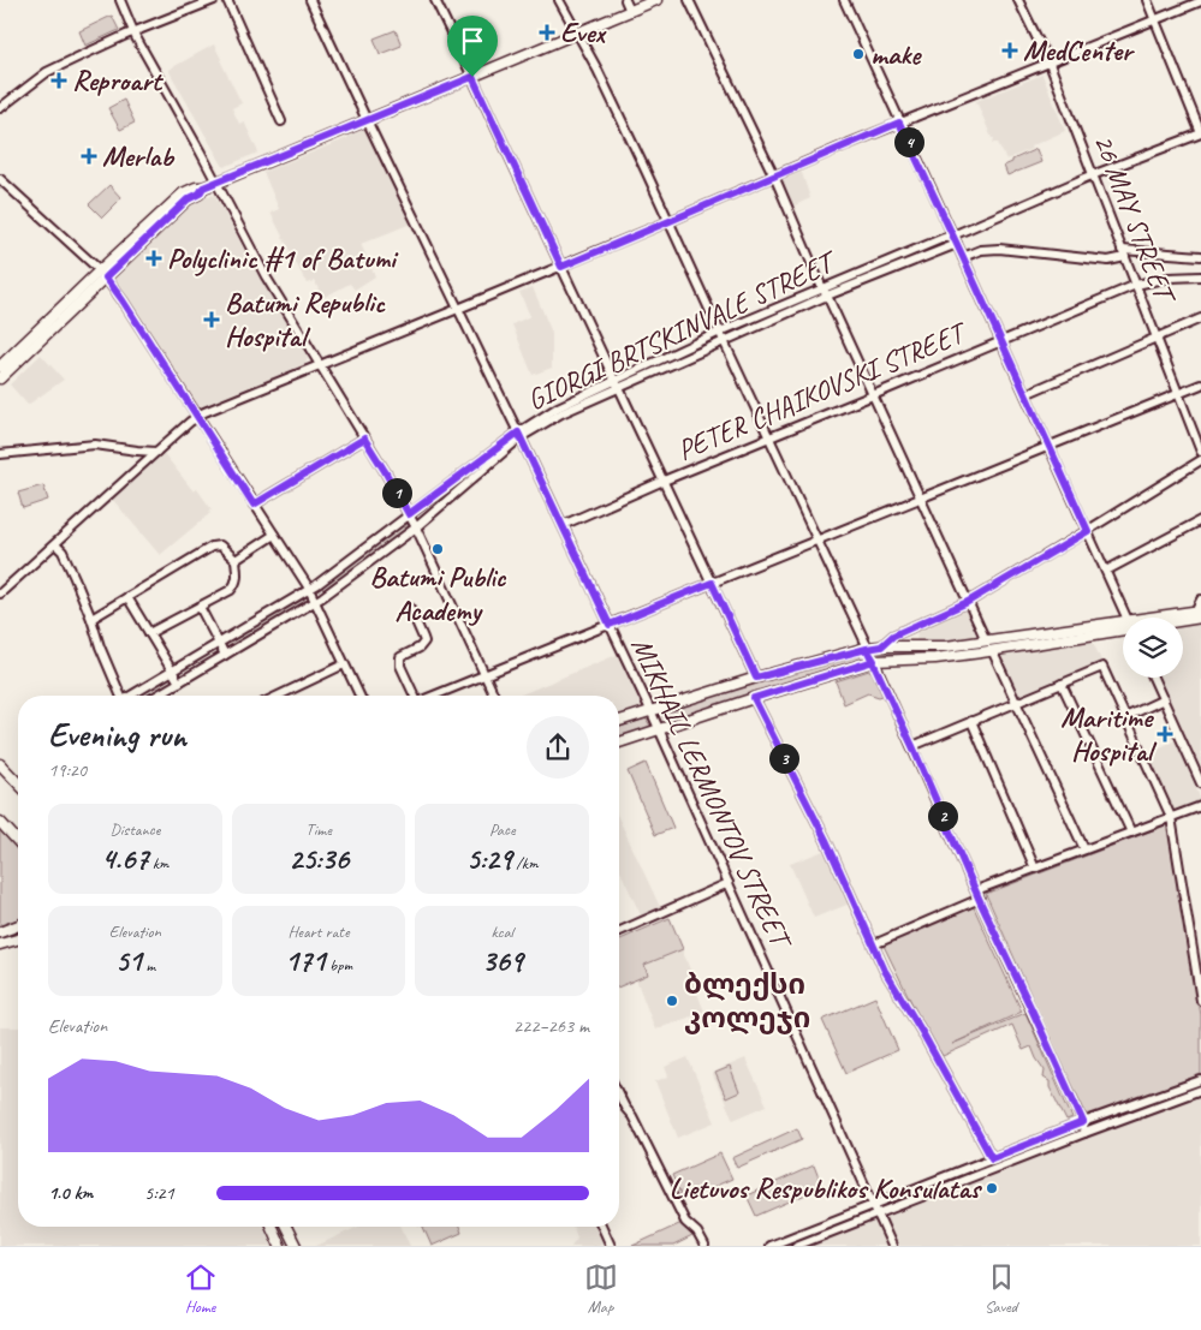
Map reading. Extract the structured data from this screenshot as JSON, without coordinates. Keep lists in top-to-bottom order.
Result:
{
  "streets": {
    "street": [
      "26 MAY STREET",
      "GIORGI BRTSKINVALE STREET",
      "PETER CHAIKOVSKI STREET",
      "MIKHAIL LERMONTOV STREET"
    ]
  },
  "crossings": [
    ["26 MAY STREET", "GIORGI BRTSKINVALE STREET"],
    ["26 MAY STREET", "PETER CHAIKOVSKI STREET"],
    ["GIORGI BRTSKINVALE STREET", "MIKHAIL LERMONTOV STREET"],
    ["PETER CHAIKOVSKI STREET", "MIKHAIL LERMONTOV STREET"]
  ],
  "places": {
    "health": [
      "Evex",
      "MedCenter",
      "Reproart",
      "Merlab",
      "Polyclinic #1 of Batumi",
      "Batumi Republic Hospital",
      "Maritime Hospital"
    ],
    "other": [
      "make",
      "Batumi Public Academy",
      "ბლექსი კოლეჯი",
      "Lietuvos Respublikos Konsulatas"
    ]
  },
  "page": {
    "pins": [
      "4",
      "1",
      "3",
      "2"
    ],
    "heading": ["Evening run", "19:20"],
    "stats": [
      ["Distance", "4.67 km"],
      ["Time", "25:36"],
      ["Pace", "5:29 /km"],
      ["Elevation", "51 m"],
      ["Heart rate", "171 bpm"],
      ["kcal", "369"]
    ],
    "chart": ["Elevation", "222–263 m"],
    "list": [
      {
        "name": "1.0 km",
        "note": "5:21"
      }
    ],
    "tabs": ["Home", "Map", "Saved"]
  }
}
